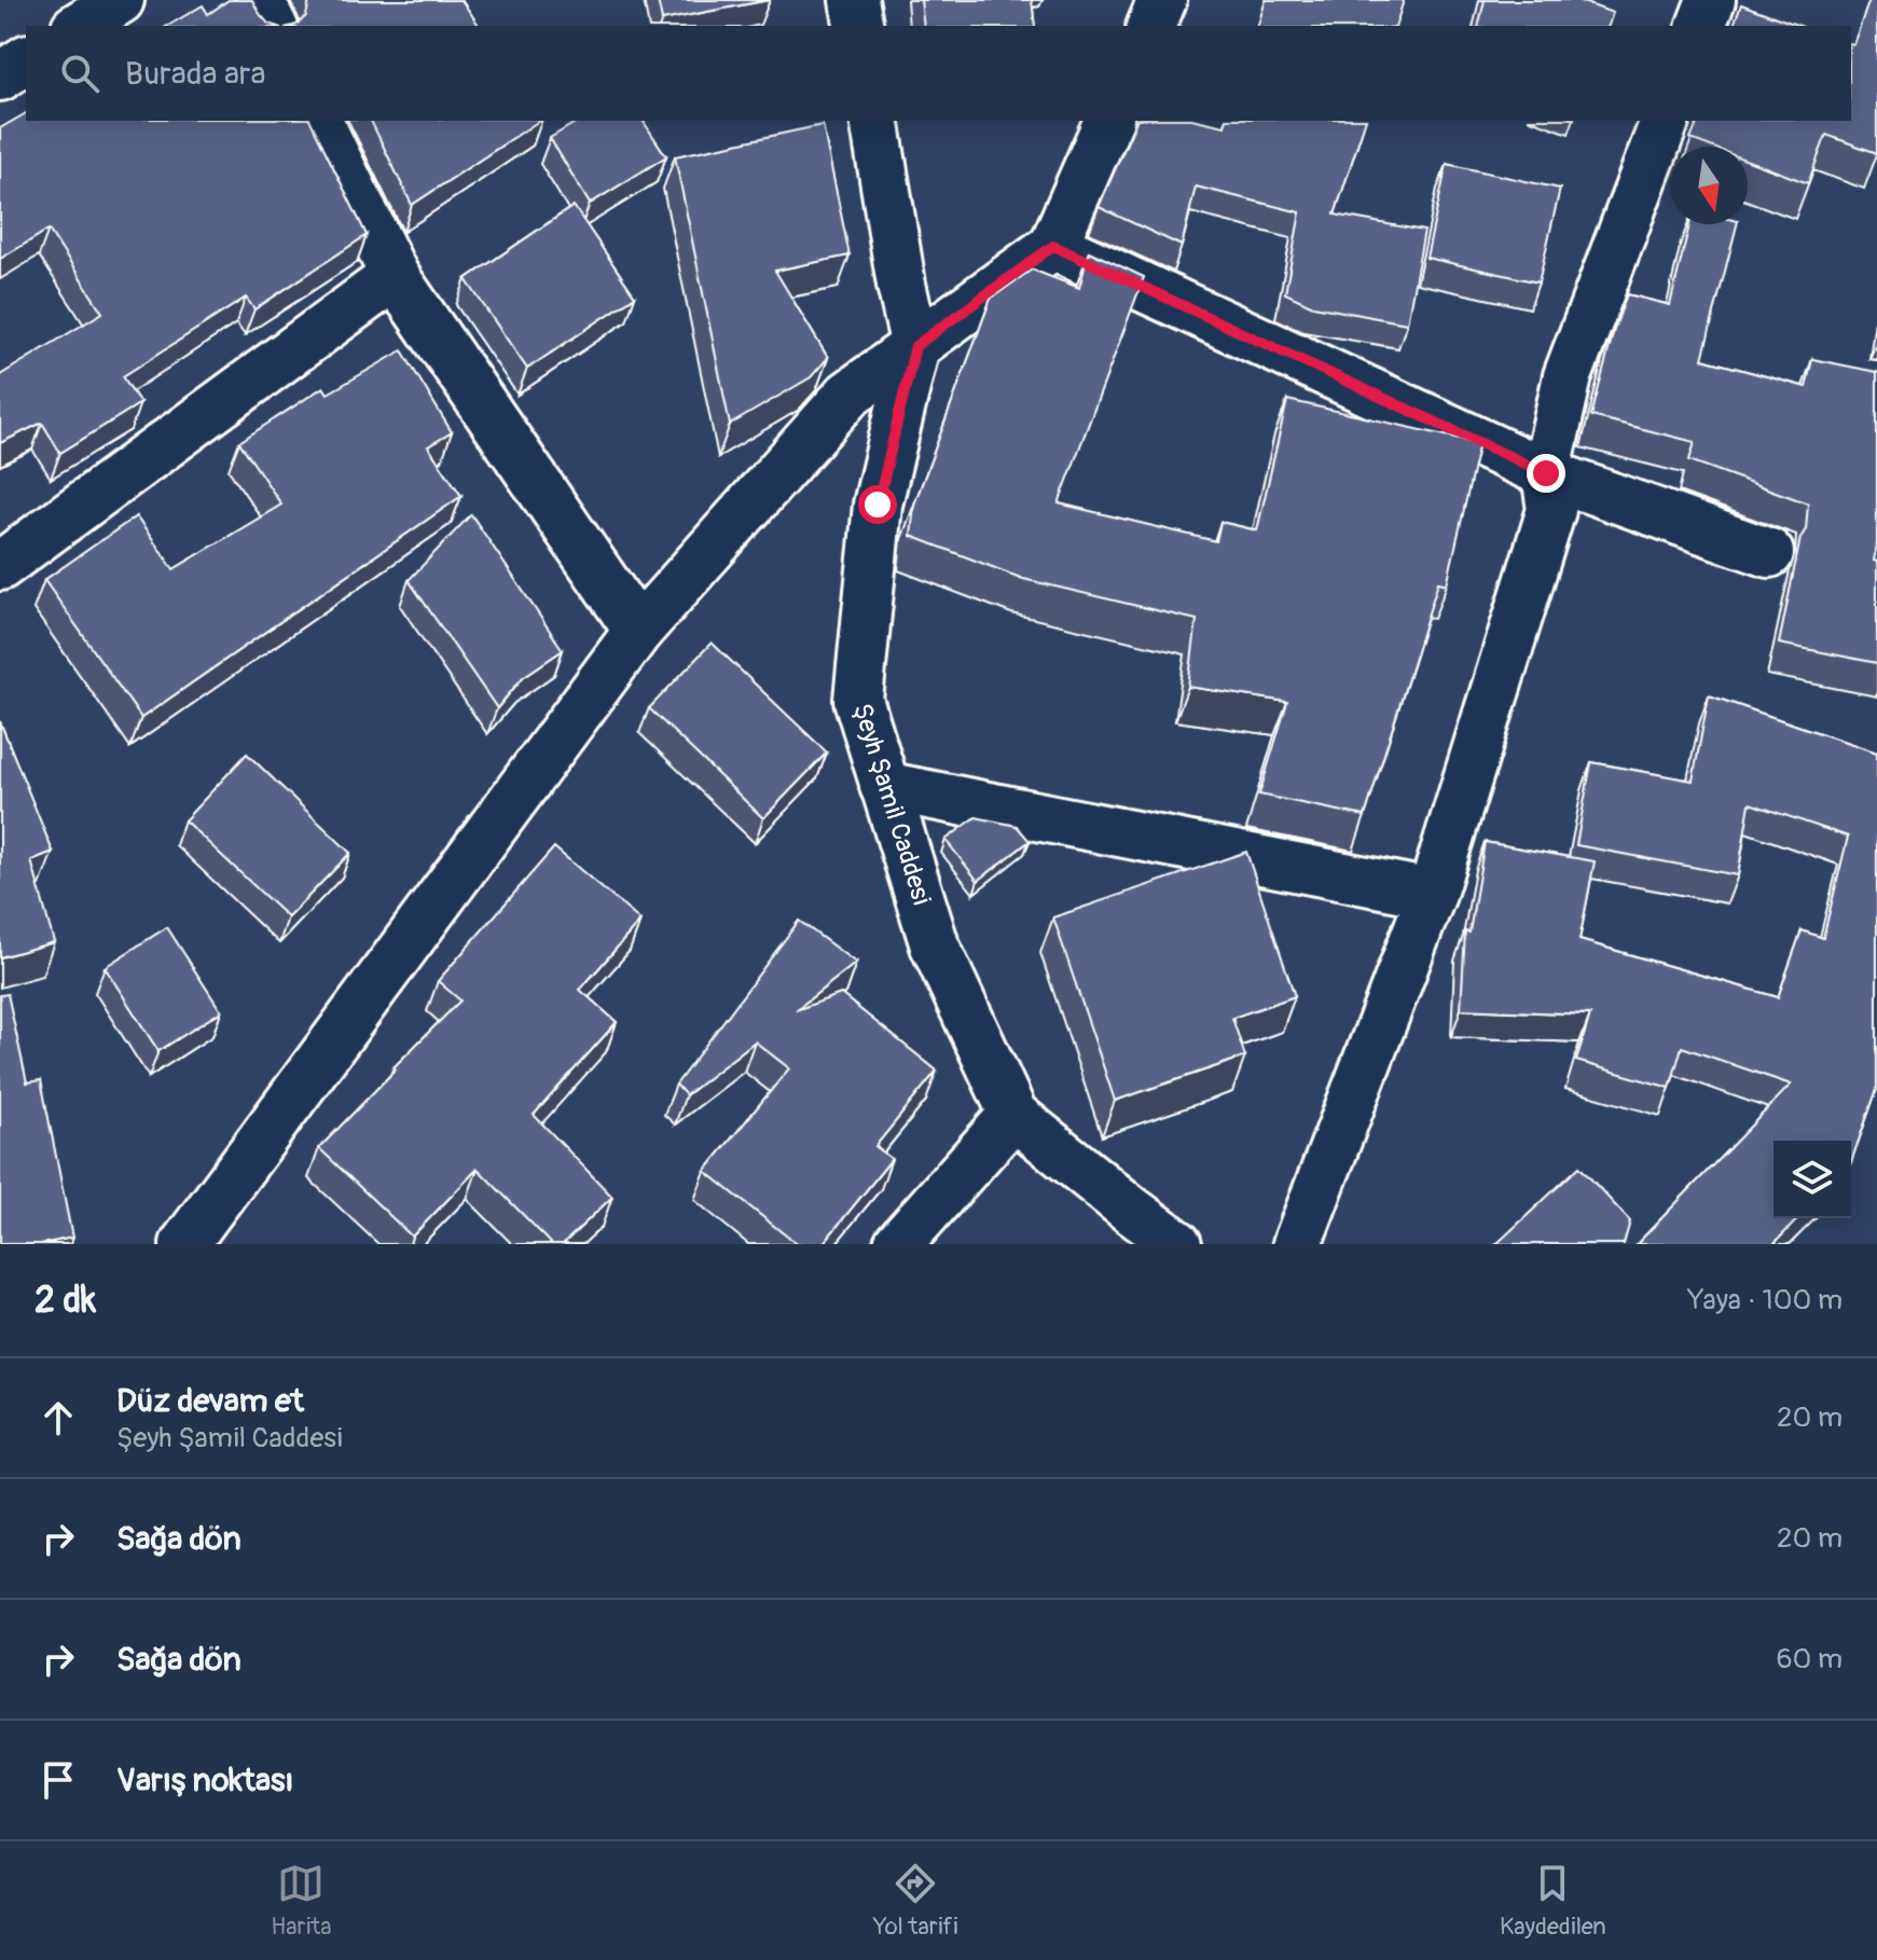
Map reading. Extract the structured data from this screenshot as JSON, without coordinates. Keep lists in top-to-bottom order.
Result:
{
  "streets": {
    "street": ["Şeyh Şamil Caddesi"]
  },
  "north": "bottom",
  "page": {
    "search": "Burada ara",
    "heading": ["2 dk", "Yaya · 100 m"],
    "list": [
      ["Düz devam et", "Şeyh Şamil Caddesi", "20 m"],
      ["Sağa dön", "20 m"],
      ["Sağa dön", "60 m"],
      "Varış noktası"
    ],
    "nav": ["Harita", "Yol tarifi", "Kaydedilen"]
  }
}
